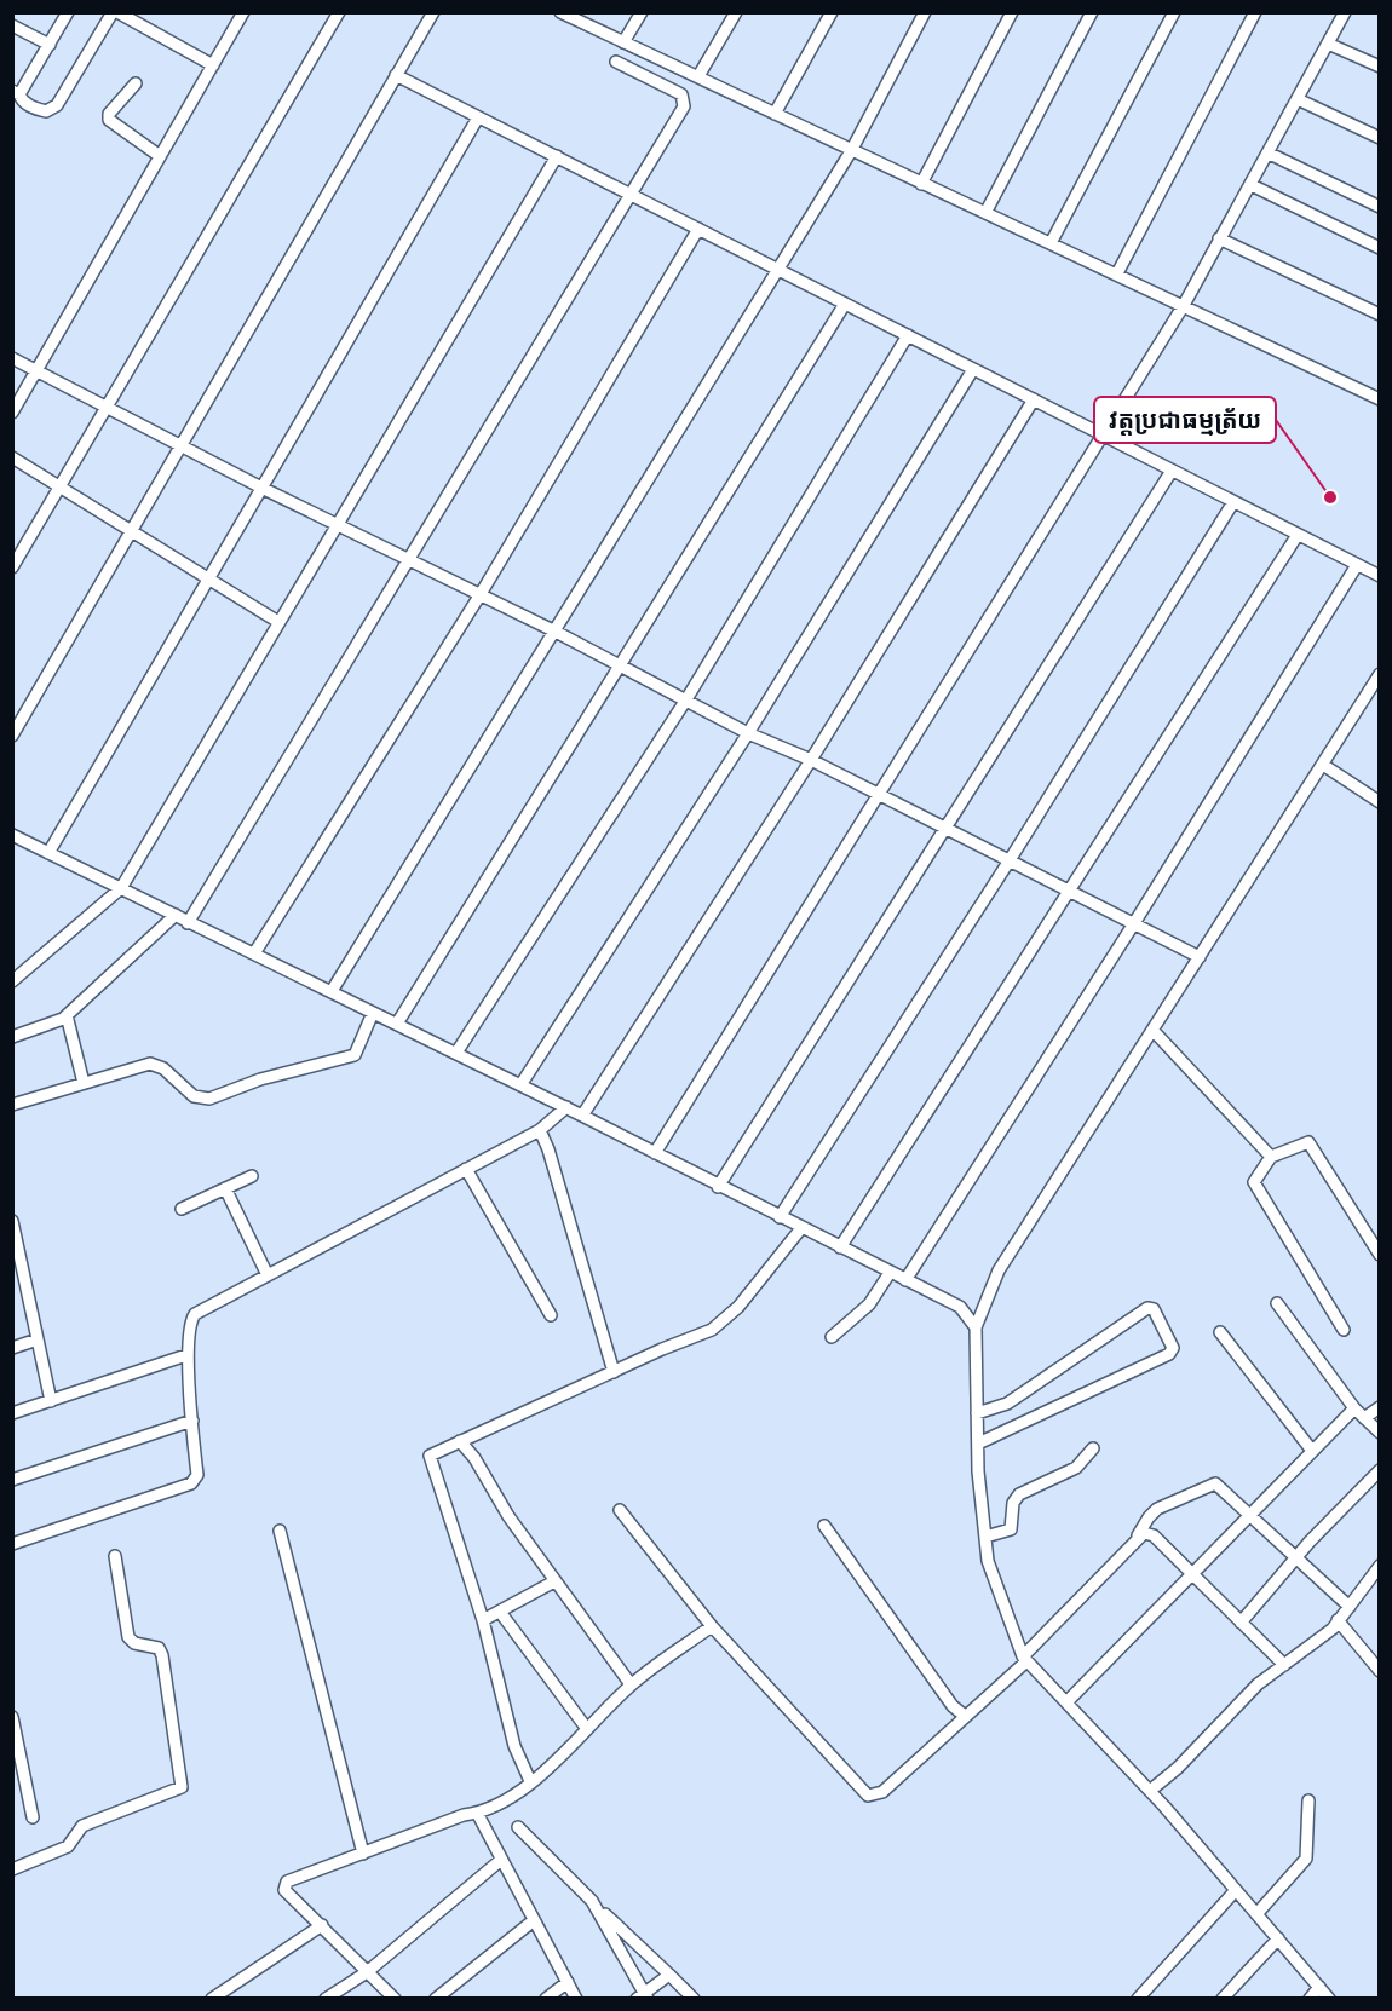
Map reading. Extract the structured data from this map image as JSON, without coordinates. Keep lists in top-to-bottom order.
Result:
{
  "places": ["វត្តប្រជាធម្មត្រ័យ"]
}
